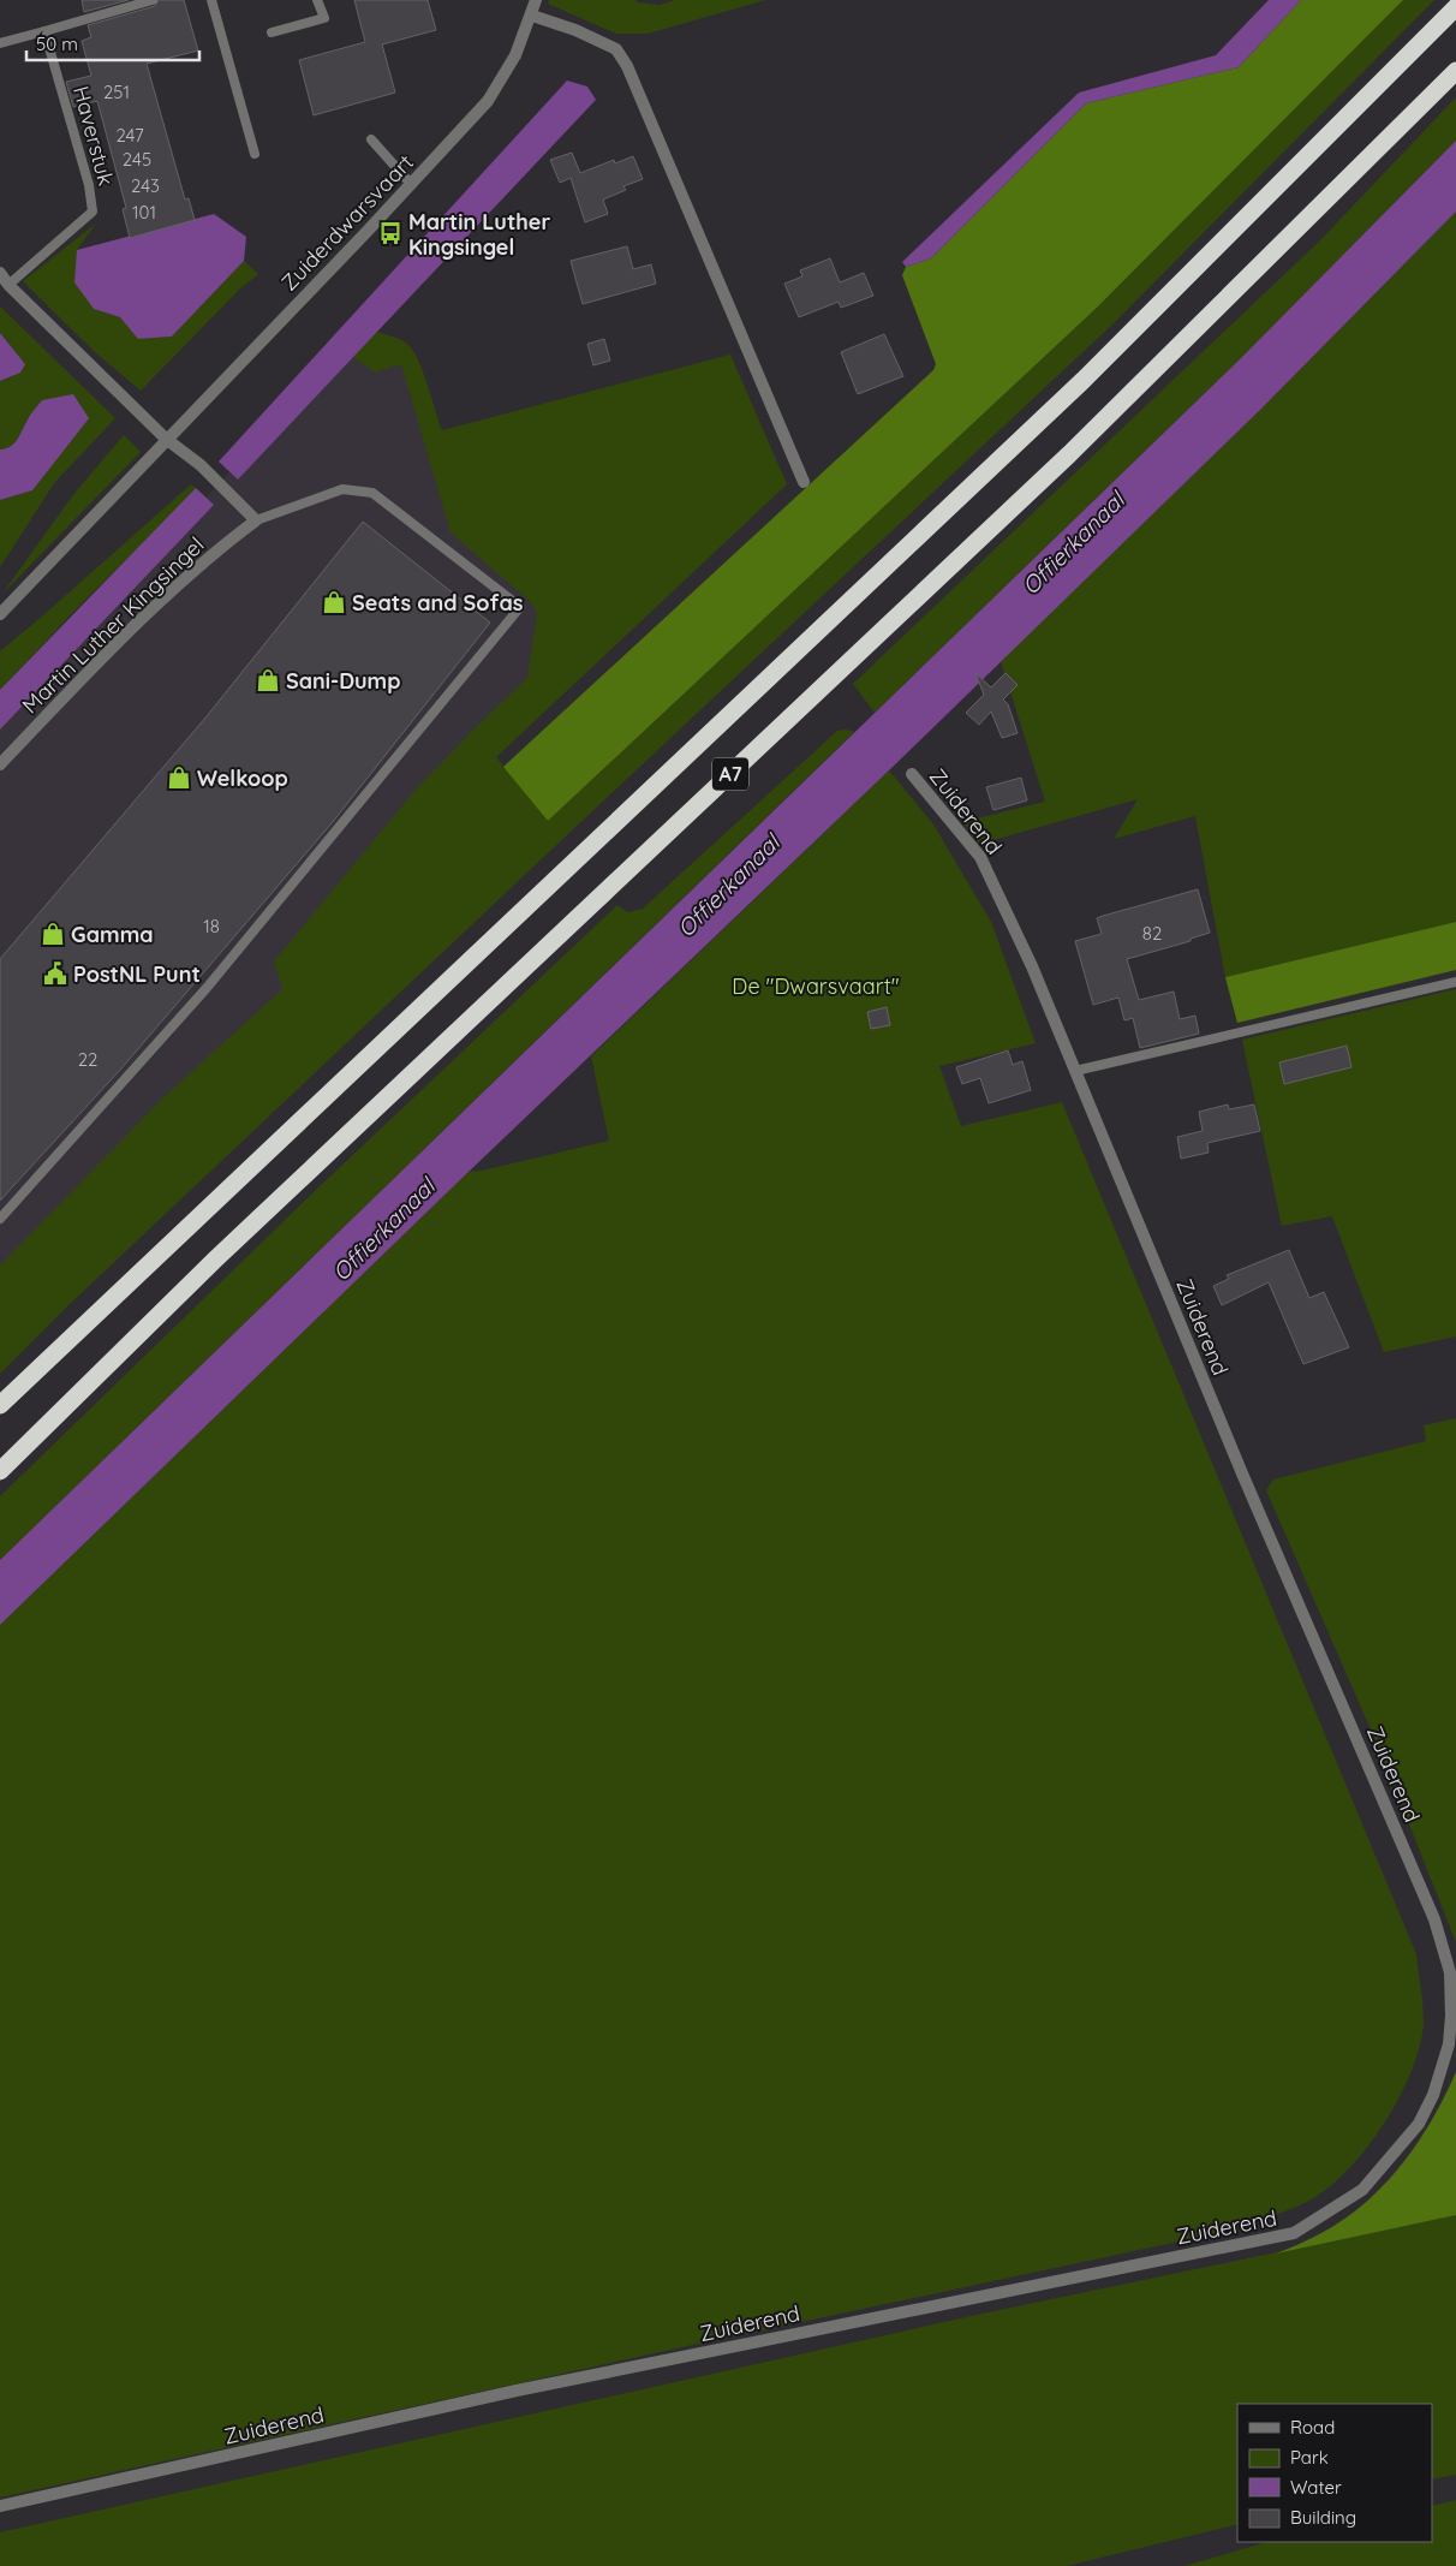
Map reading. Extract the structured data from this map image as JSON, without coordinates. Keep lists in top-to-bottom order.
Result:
{
  "streets": {
    "highway": ["A7"],
    "street": ["Zuiderdwarsvaart", "Martin Luther Kingsingel", "Zuiderend"],
    "lane": ["Haverstuk"]
  },
  "water": ["Offierkanaal"],
  "parks": ["De \"Dwarsvaart\""],
  "places": {
    "bus stop": ["Martin Luther Kingsingel"],
    "shop": [
      "Seats and Sofas",
      "Sani-Dump",
      "Welkoop",
      "Gamma"
    ],
    "public building": ["PostNL Punt"]
  },
  "house_numbers": [
    "251",
    "247",
    "245",
    "243",
    "101",
    "18",
    "82",
    "22"
  ],
  "legend": [
    "Road",
    "Park",
    "Water",
    "Building"
  ],
  "scale_bar": "50 m"
}
